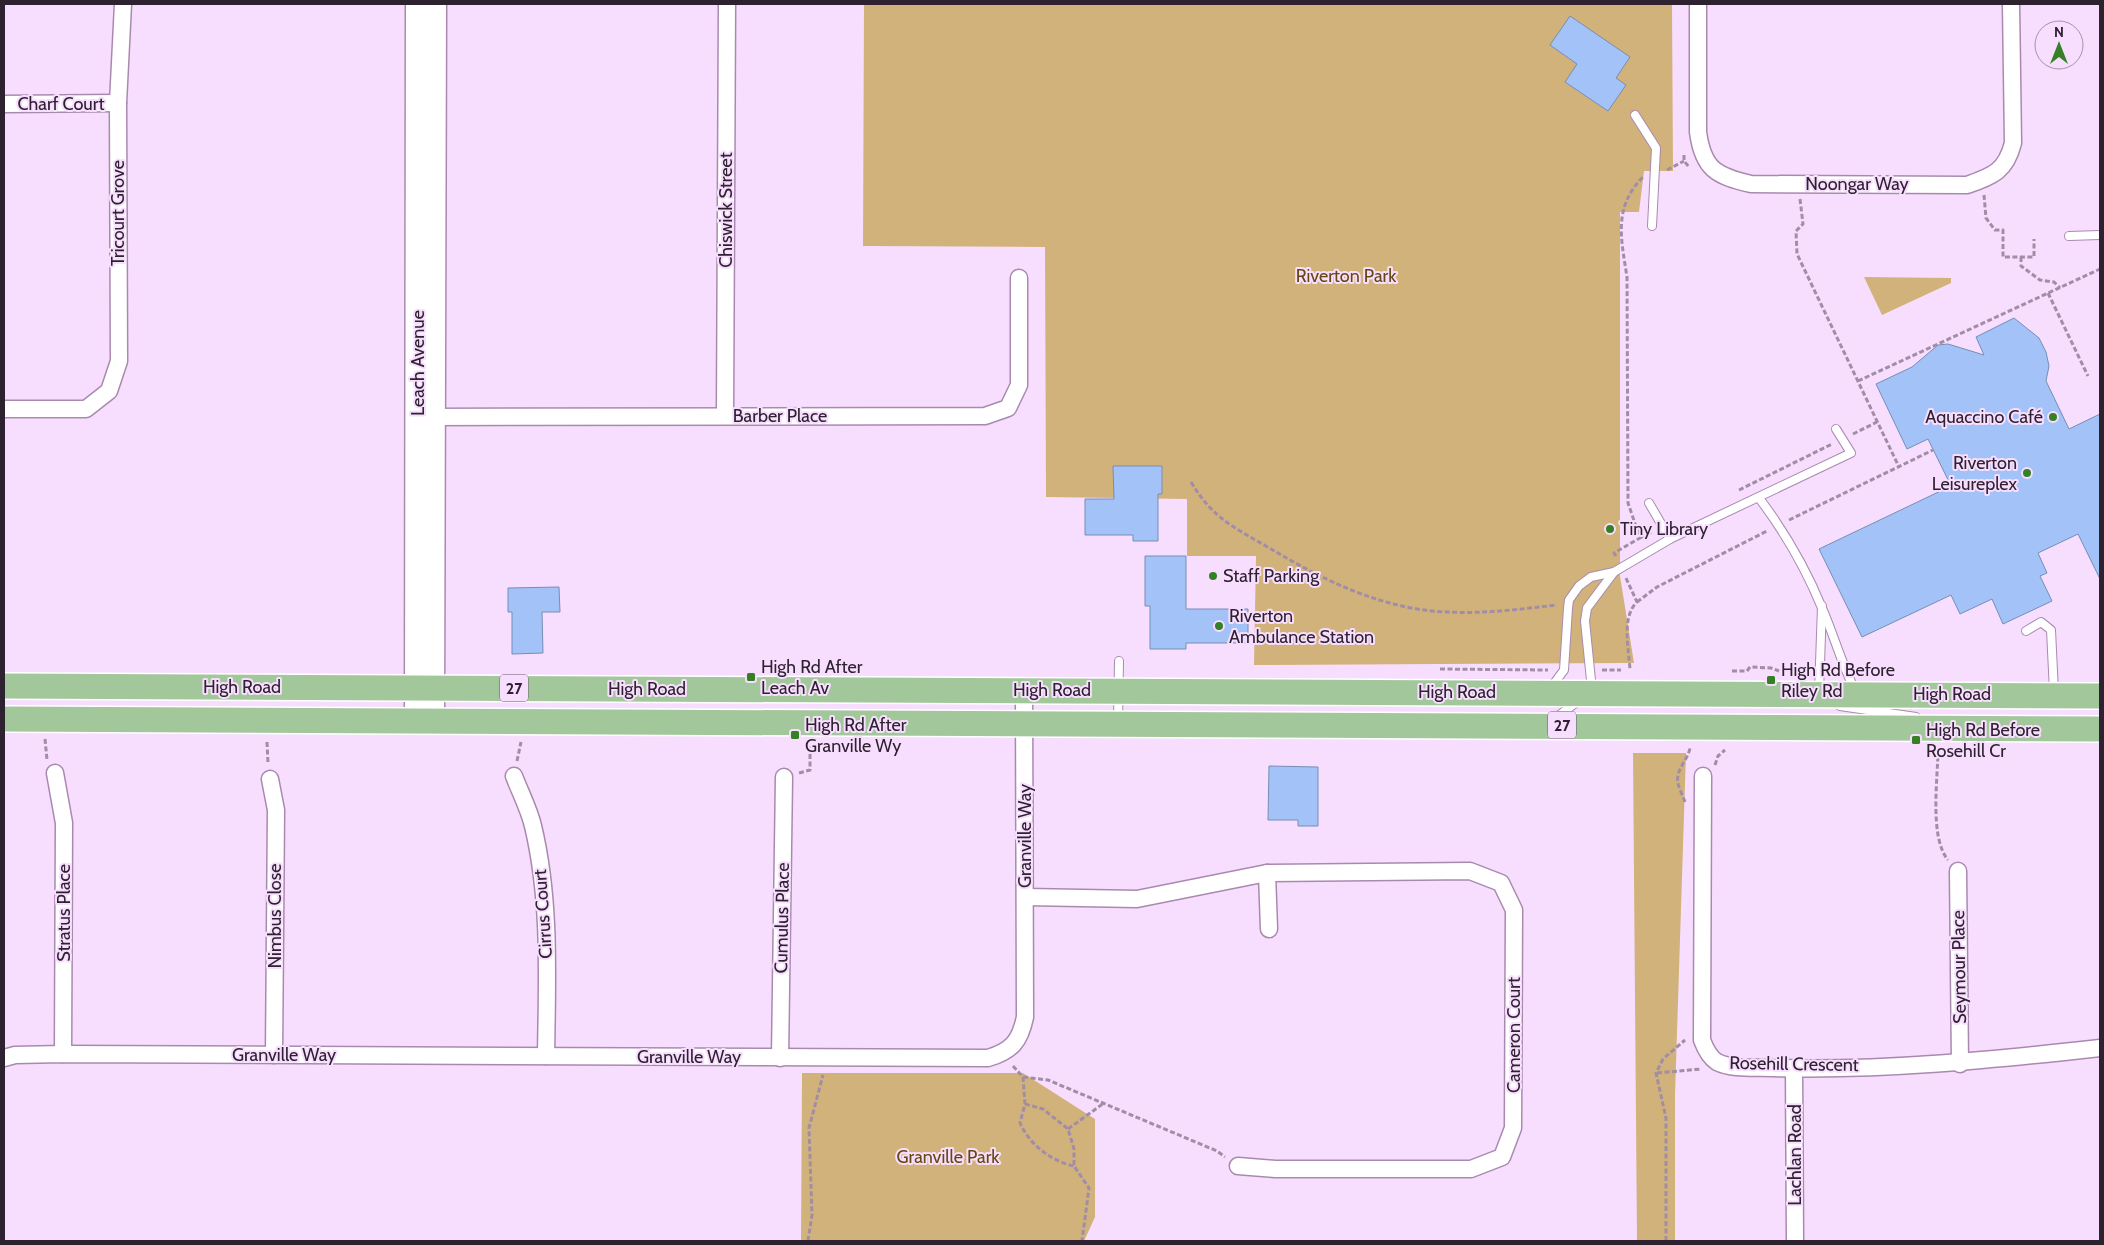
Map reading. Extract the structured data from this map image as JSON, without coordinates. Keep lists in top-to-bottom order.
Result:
{
  "streets": {
    "main road": ["High Road", "27"],
    "street": [
      "Charf Court",
      "Noongar Way",
      "Chiswick Street",
      "Tricourt Grove",
      "Leach Avenue",
      "Barber Place",
      "Granville Way",
      "Stratus Place",
      "Cirrus Court",
      "Nimbus Close",
      "Cumulus Place",
      "Seymour Place",
      "Cameron Court",
      "Rosehill Crescent",
      "Lachlan Road"
    ]
  },
  "crossings": [
    ["Charf Court", "Tricourt Grove"],
    ["Chiswick Street", "Barber Place"],
    ["Leach Avenue", "Barber Place"],
    ["Leach Avenue", "High Road"],
    ["High Road", "Granville Way"],
    ["Granville Way", "Stratus Place"],
    ["Granville Way", "Cirrus Court"],
    ["Granville Way", "Nimbus Close"],
    ["Granville Way", "Cumulus Place"],
    ["Granville Way", "Cameron Court"],
    ["Seymour Place", "Rosehill Crescent"],
    ["Rosehill Crescent", "Lachlan Road"]
  ],
  "parks": ["Riverton Park", "Granville Park"],
  "places": {
    "other": [
      "Aquaccino Café",
      "Riverton Leisureplex",
      "Tiny Library",
      "Staff Parking",
      "Riverton Ambulance Station"
    ],
    "transit": [
      "High Rd After Leach Av",
      "High Rd Before Riley Rd",
      "High Rd After Granville Wy",
      "High Rd Before Rosehill Cr"
    ]
  },
  "north": "top"
}
